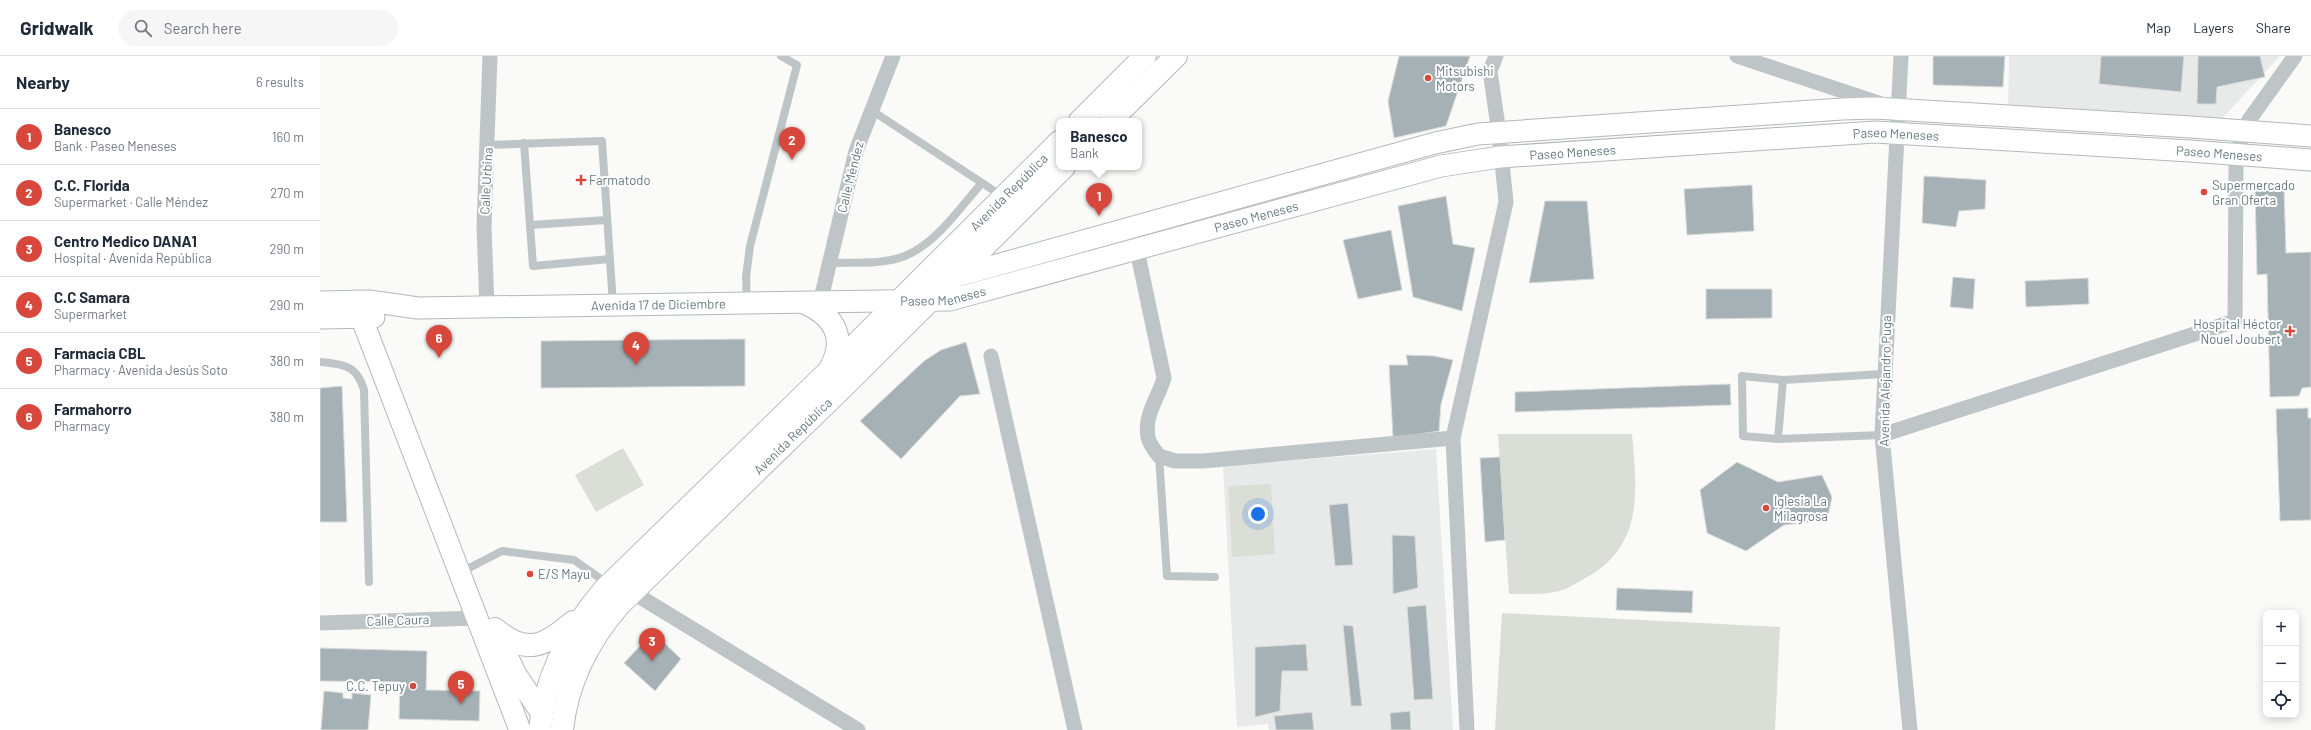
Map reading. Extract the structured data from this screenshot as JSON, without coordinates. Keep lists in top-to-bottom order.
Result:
{
  "streets": {
    "main road": ["Avenida República"],
    "street": [
      "Paseo Meneses",
      "Calle Méndez",
      "Calle Urbina",
      "Avenida 17 de Diciembre",
      "Avenida Alejandro Puga",
      "Calle Caura"
    ]
  },
  "crossings": [
    ["Paseo Meneses", "Avenida República"],
    ["Paseo Meneses", "Avenida 17 de Diciembre"],
    ["Paseo Meneses", "Avenida Alejandro Puga"],
    ["Calle Méndez", "Avenida 17 de Diciembre"],
    ["Calle Urbina", "Avenida 17 de Diciembre"],
    ["Avenida República", "Avenida 17 de Diciembre"]
  ],
  "places": {
    "other": [
      "Mitsubishi Motors",
      "Supermercado Gran Oferta",
      "Iglesia La Milagrosa",
      "E/S Mayu",
      "C.C. Tepuy"
    ],
    "health": ["Farmatodo", "Hospital Héctor Nouel Joubert"]
  },
  "page": {
    "header": "Gridwalk",
    "search": "Search here",
    "nav": ["Map", "Layers", "Share"],
    "heading": ["Nearby", "6 results"],
    "list": [
      {
        "mark": "1",
        "name": "Banesco",
        "note": "Bank · Paseo Meneses",
        "value": "160 m"
      },
      {
        "mark": "2",
        "name": "C.C. Florida",
        "note": "Supermarket · Calle Méndez",
        "value": "270 m"
      },
      {
        "mark": "3",
        "name": "Centro Medico DANA1",
        "note": "Hospital · Avenida República",
        "value": "290 m"
      },
      {
        "mark": "4",
        "name": "C.C Samara",
        "note": "Supermarket",
        "value": "290 m"
      },
      {
        "mark": "5",
        "name": "Farmacia CBL",
        "note": "Pharmacy · Avenida Jesús Soto",
        "value": "380 m"
      },
      {
        "mark": "6",
        "name": "Farmahorro",
        "note": "Pharmacy",
        "value": "380 m"
      }
    ],
    "popup": ["Banesco", "Bank"],
    "pins": [
      "2",
      "1",
      "6",
      "4",
      "3",
      "5"
    ],
    "map_buttons": ["+", "−"]
  }
}
